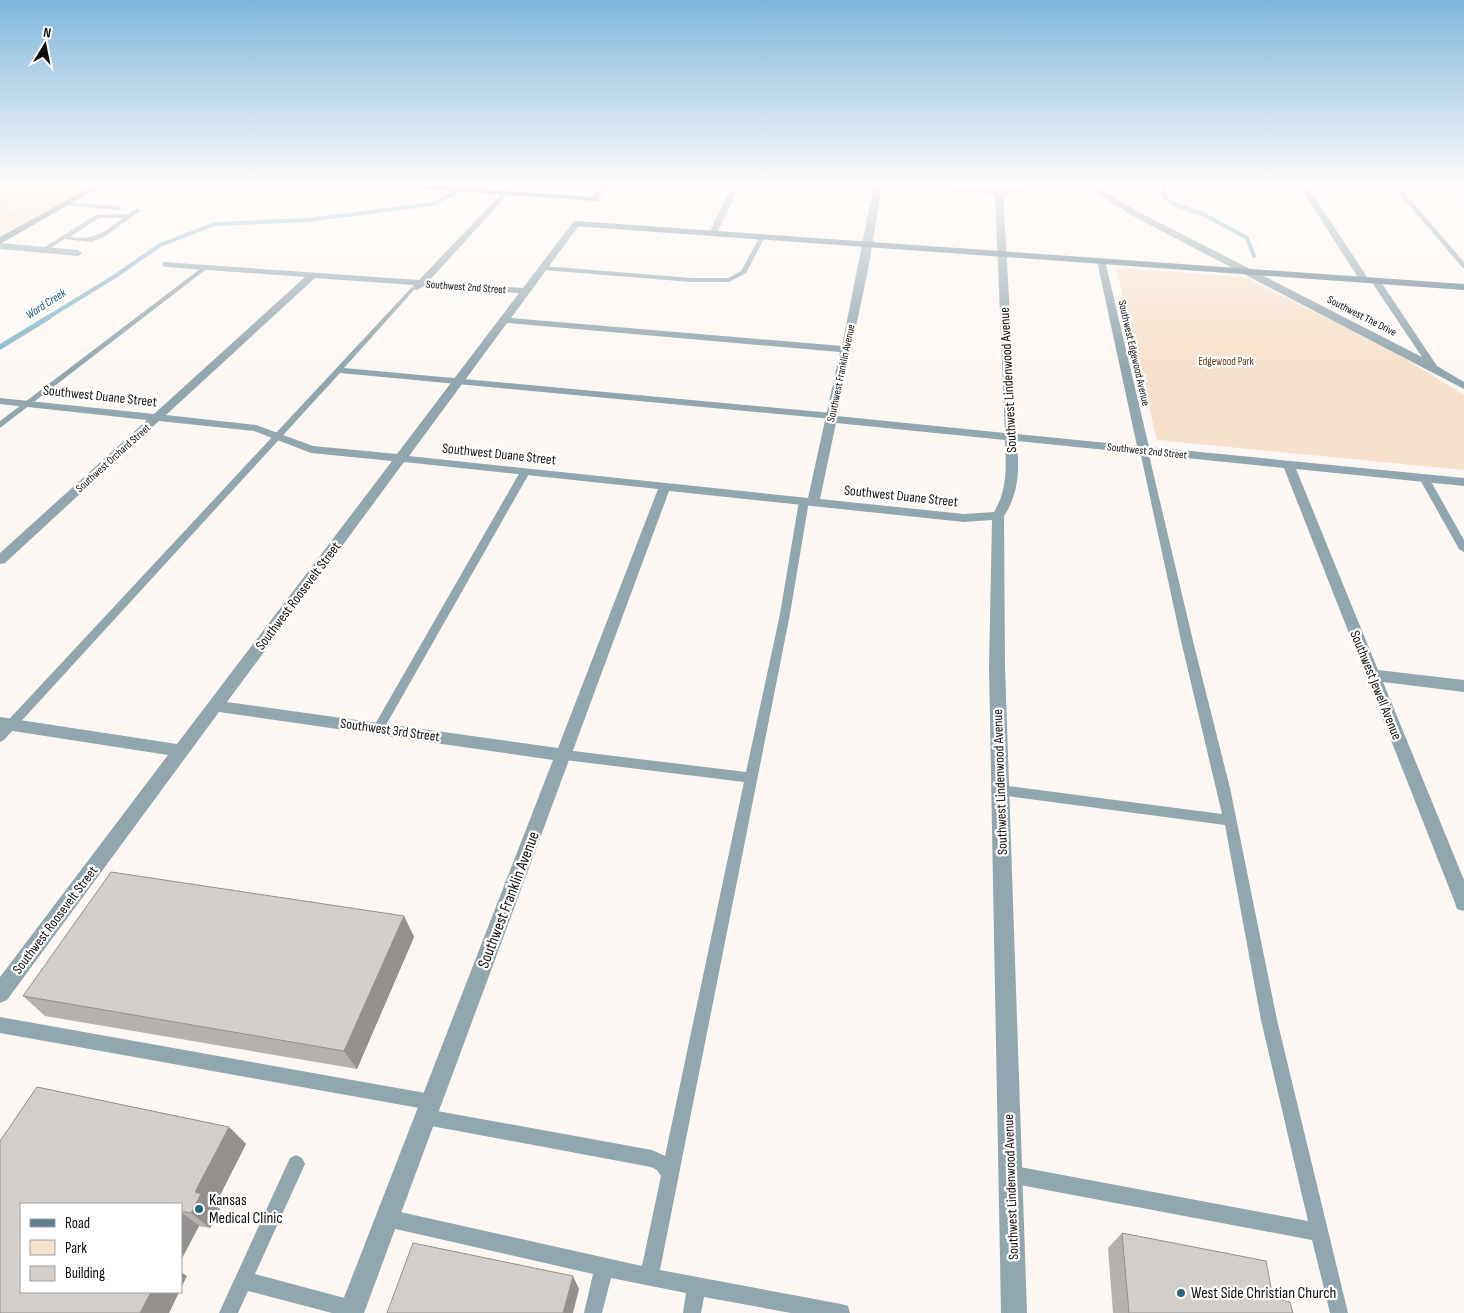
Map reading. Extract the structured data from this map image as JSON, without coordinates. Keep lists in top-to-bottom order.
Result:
{
  "streets": {
    "street": [
      "Southwest 2nd Street",
      "Southwest The Drive",
      "Southwest Edgewood Avenue",
      "Southwest Franklin Avenue",
      "Southwest Lindenwood Avenue",
      "Southwest Duane Street",
      "Southwest Orchard Street",
      "Southwest Roosevelt Street",
      "Southwest Jewell Avenue",
      "Southwest 3rd Street"
    ]
  },
  "crossings": [
    ["Southwest 2nd Street", "Southwest Edgewood Avenue"],
    ["Southwest 2nd Street", "Southwest Franklin Avenue"],
    ["Southwest 2nd Street", "Southwest Lindenwood Avenue"],
    ["Southwest 2nd Street", "Southwest Orchard Street"],
    ["Southwest 2nd Street", "Southwest Roosevelt Street"],
    ["Southwest 2nd Street", "Southwest Jewell Avenue"],
    ["Southwest Franklin Avenue", "Southwest Duane Street"],
    ["Southwest Franklin Avenue", "Southwest 3rd Street"],
    ["Southwest Lindenwood Avenue", "Southwest Duane Street"],
    ["Southwest Duane Street", "Southwest Orchard Street"],
    ["Southwest Duane Street", "Southwest Roosevelt Street"],
    ["Southwest Roosevelt Street", "Southwest 3rd Street"]
  ],
  "water": ["Ward Creek"],
  "parks": ["Edgewood Park"],
  "places": ["Kansas Medical Clinic", "West Side Christian Church"],
  "legend": ["Road", "Park", "Building"],
  "north": "top"
}
